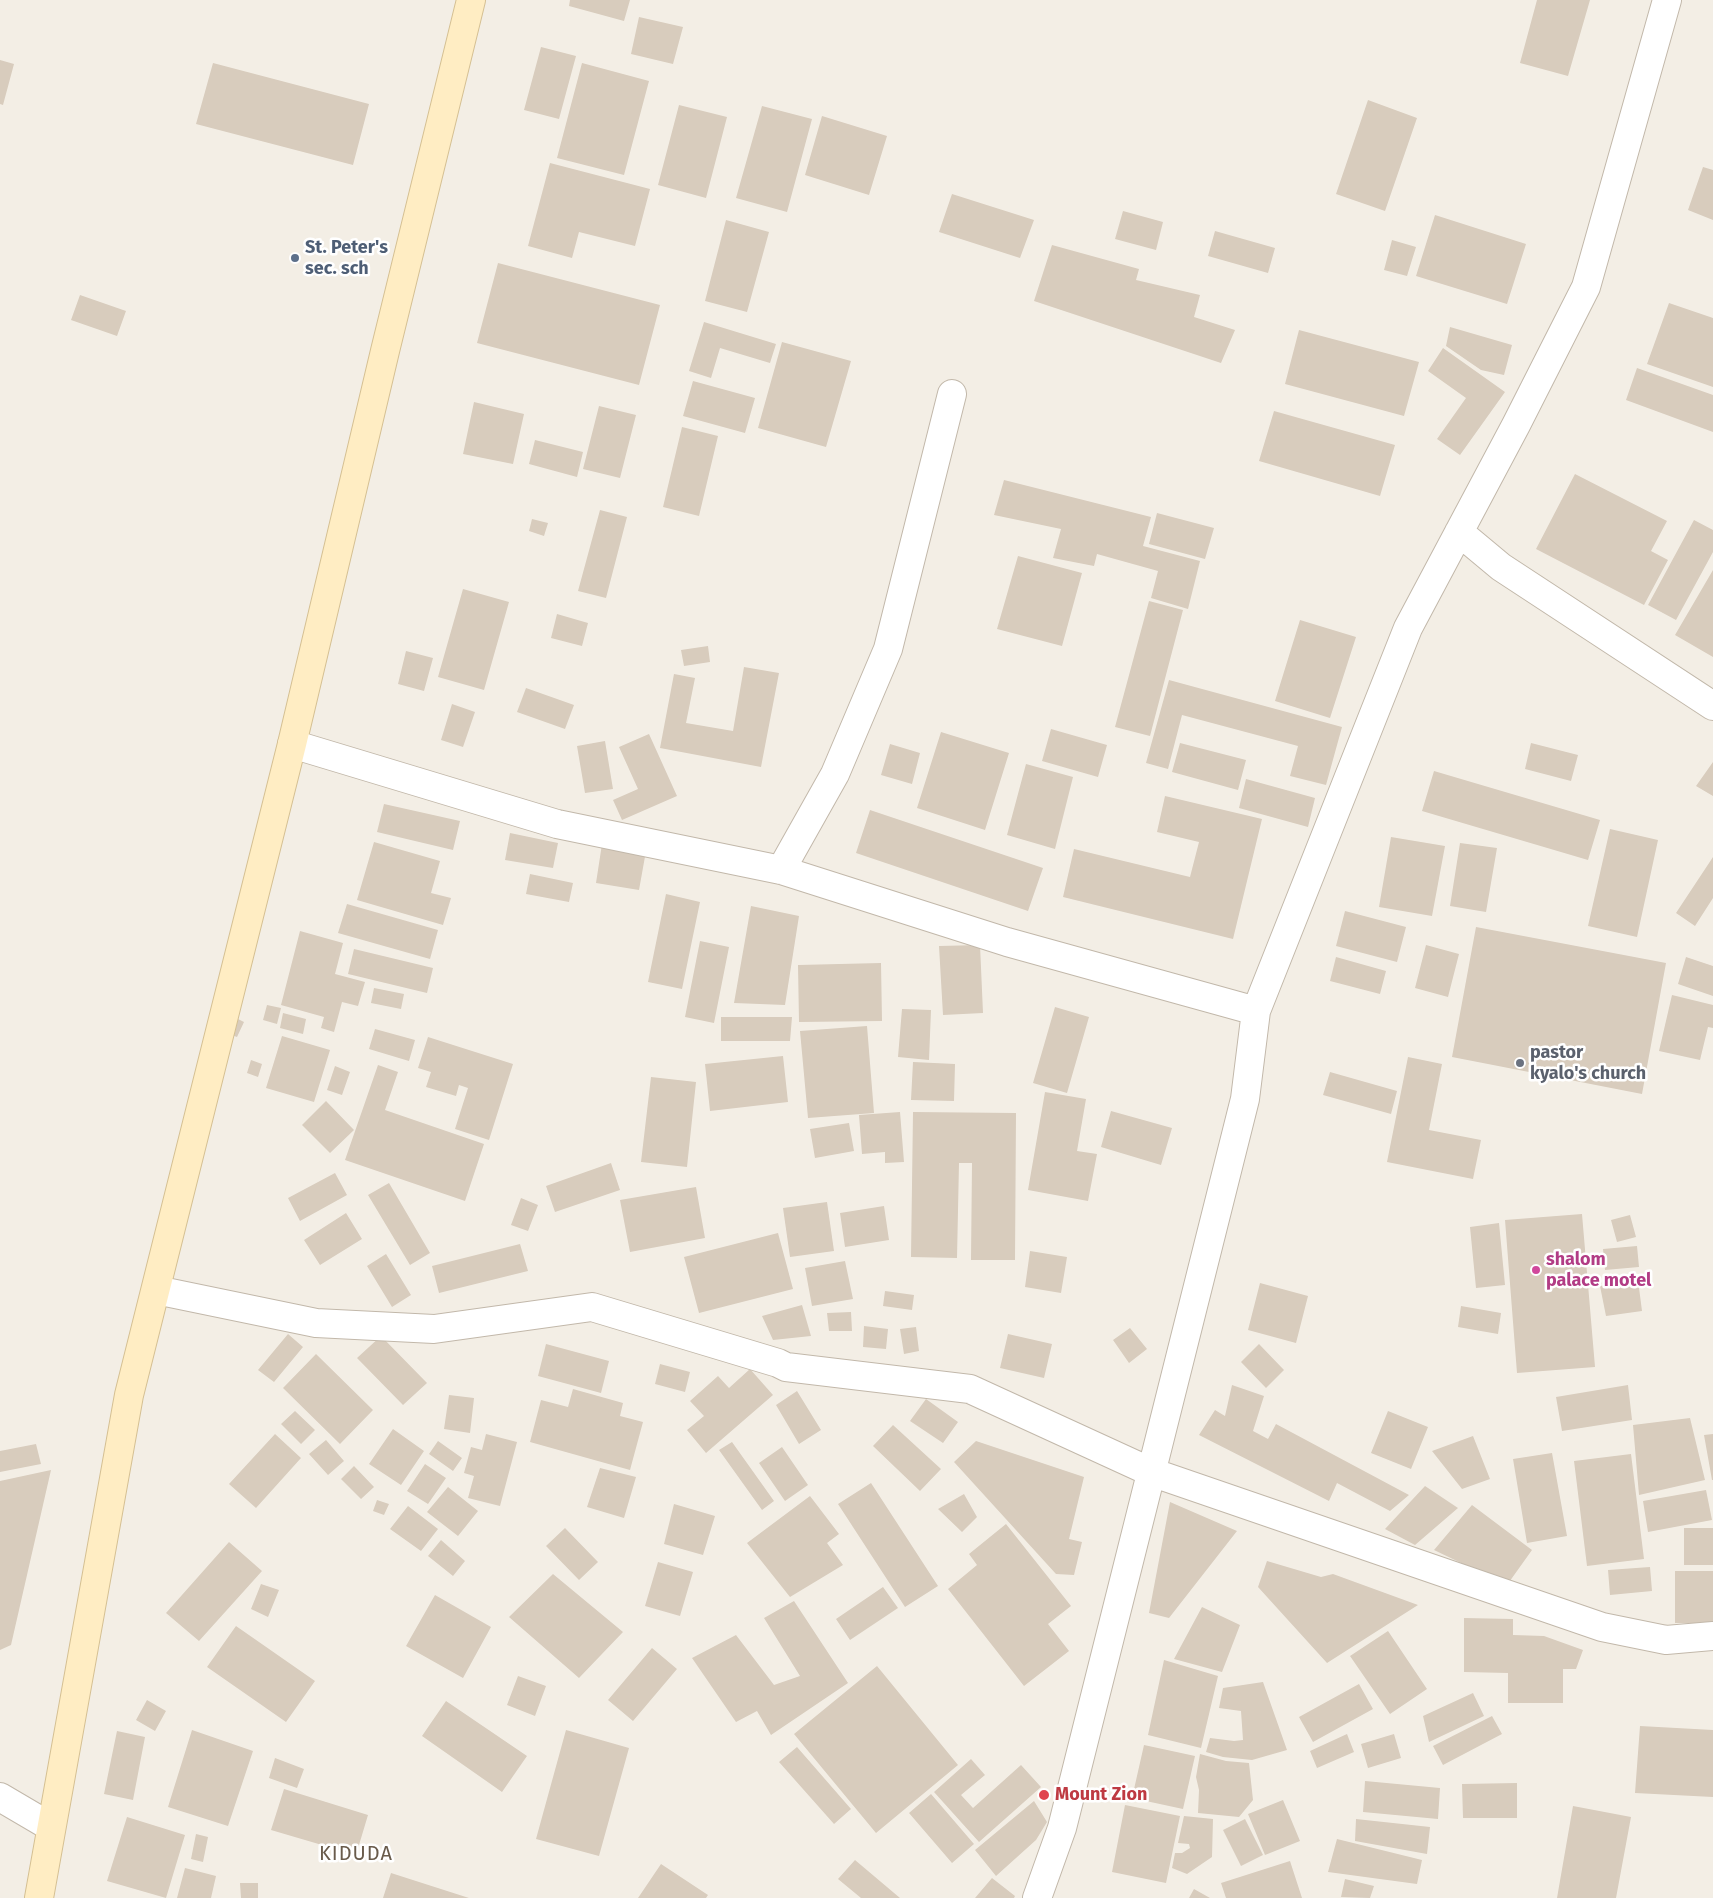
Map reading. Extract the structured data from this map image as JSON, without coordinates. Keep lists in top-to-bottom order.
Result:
{
  "districts": ["KIDUDA"],
  "places": [
    "St. Peter's sec. sch",
    "pastor kyalo's church",
    "shalom palace motel",
    "Mount Zion"
  ]
}
